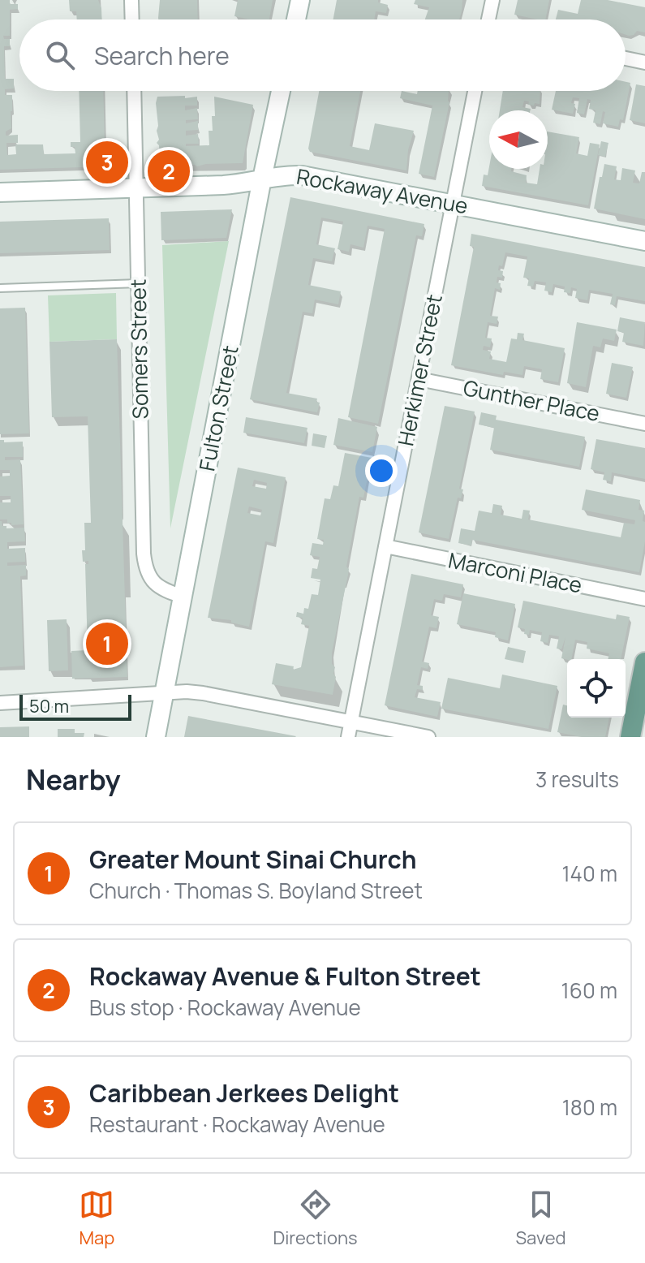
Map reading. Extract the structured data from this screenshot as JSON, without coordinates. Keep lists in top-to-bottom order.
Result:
{
  "streets": {
    "main road": ["Rockaway Avenue", "Fulton Street"],
    "street": [
      "Somers Street",
      "Herkimer Street",
      "Gunther Place",
      "Marconi Place"
    ]
  },
  "crossings": [
    ["Rockaway Avenue", "Somers Street"],
    ["Rockaway Avenue", "Herkimer Street"],
    ["Rockaway Avenue", "Fulton Street"],
    ["Somers Street", "Fulton Street"],
    ["Herkimer Street", "Gunther Place"],
    ["Herkimer Street", "Marconi Place"]
  ],
  "scale_bar": "50 m",
  "north": "left",
  "page": {
    "search": "Search here",
    "pins": ["3", "2", "1"],
    "scale": "50 m",
    "heading": ["Nearby", "3 results"],
    "list": [
      {
        "mark": "1",
        "name": "Greater Mount Sinai Church",
        "note": "Church · Thomas S. Boyland Street",
        "value": "140 m"
      },
      {
        "mark": "2",
        "name": "Rockaway Avenue & Fulton Street",
        "note": "Bus stop · Rockaway Avenue",
        "value": "160 m"
      },
      {
        "mark": "3",
        "name": "Caribbean Jerkees Delight",
        "note": "Restaurant · Rockaway Avenue",
        "value": "180 m"
      }
    ],
    "nav": ["Map", "Directions", "Saved"]
  }
}
